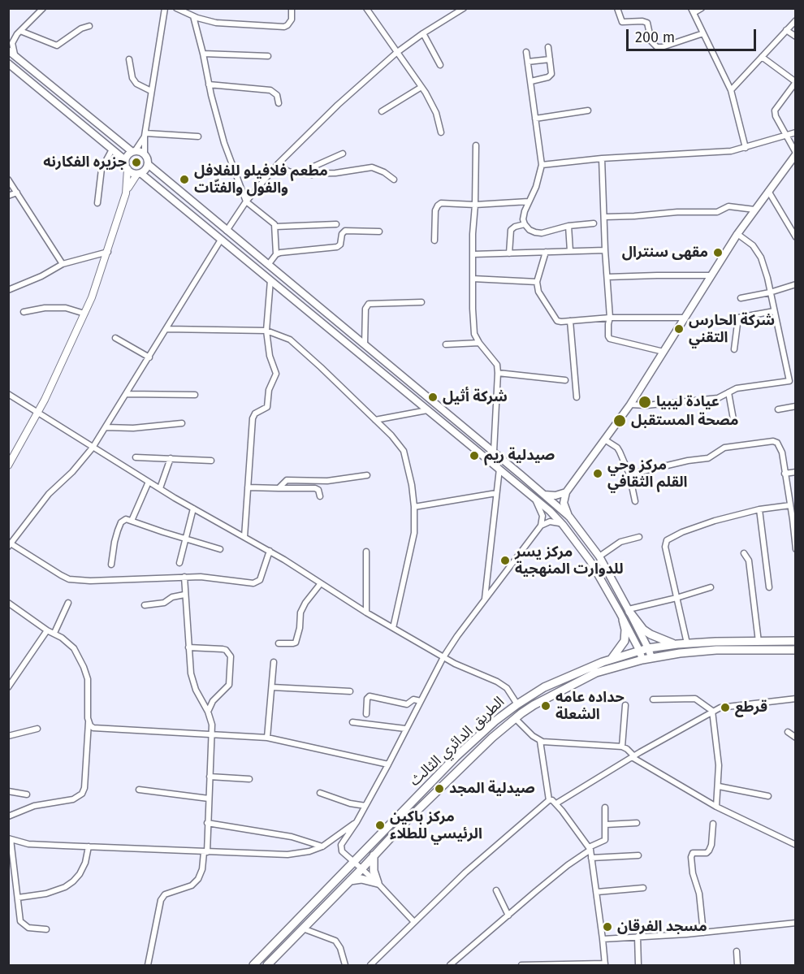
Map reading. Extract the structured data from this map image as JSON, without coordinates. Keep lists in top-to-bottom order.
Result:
{
  "streets": {
    "main road": ["الطريق الدائري الثالث"]
  },
  "places": [
    "جزيره الفكارنه",
    "مطعم فلافيلو للفلافل والفول والفتّات",
    "مقهى سنترال",
    "شركة الحارس التقني",
    "شركة أثيل",
    "عيادة ليبيا",
    "مصحة المستقبل",
    "صيدلية ريم",
    "مركز وحي القلم الثقافي",
    "مركز يسر للدوارت المنهجية",
    "حداده عامه الشعلة",
    "قرطع",
    "صيدلية المجد",
    "مركز باكين الرئيسي للطلاء",
    "مسجد الفرقان"
  ],
  "scale_bar": "200 m"
}
